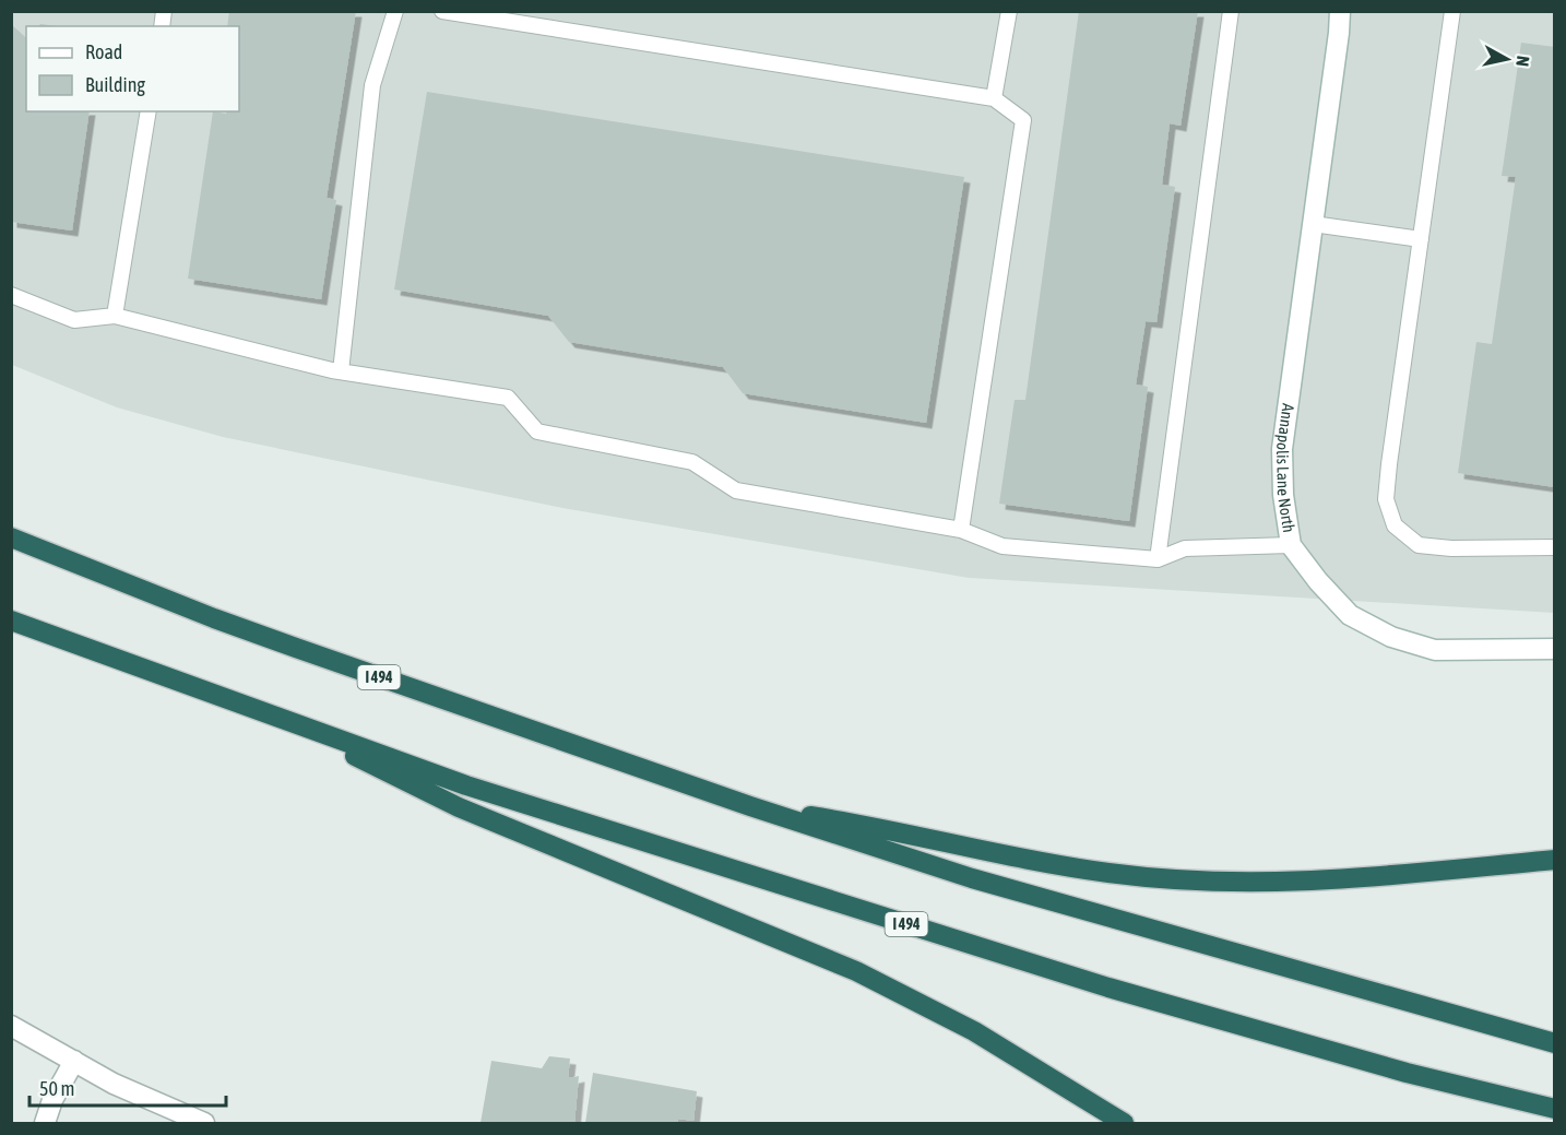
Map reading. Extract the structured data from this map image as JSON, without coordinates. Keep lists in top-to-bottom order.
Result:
{
  "streets": {
    "highway": ["I 494"],
    "street": ["Annapolis Lane North"]
  },
  "legend": ["Road", "Building"],
  "scale_bar": "50 m",
  "north": "right"
}
